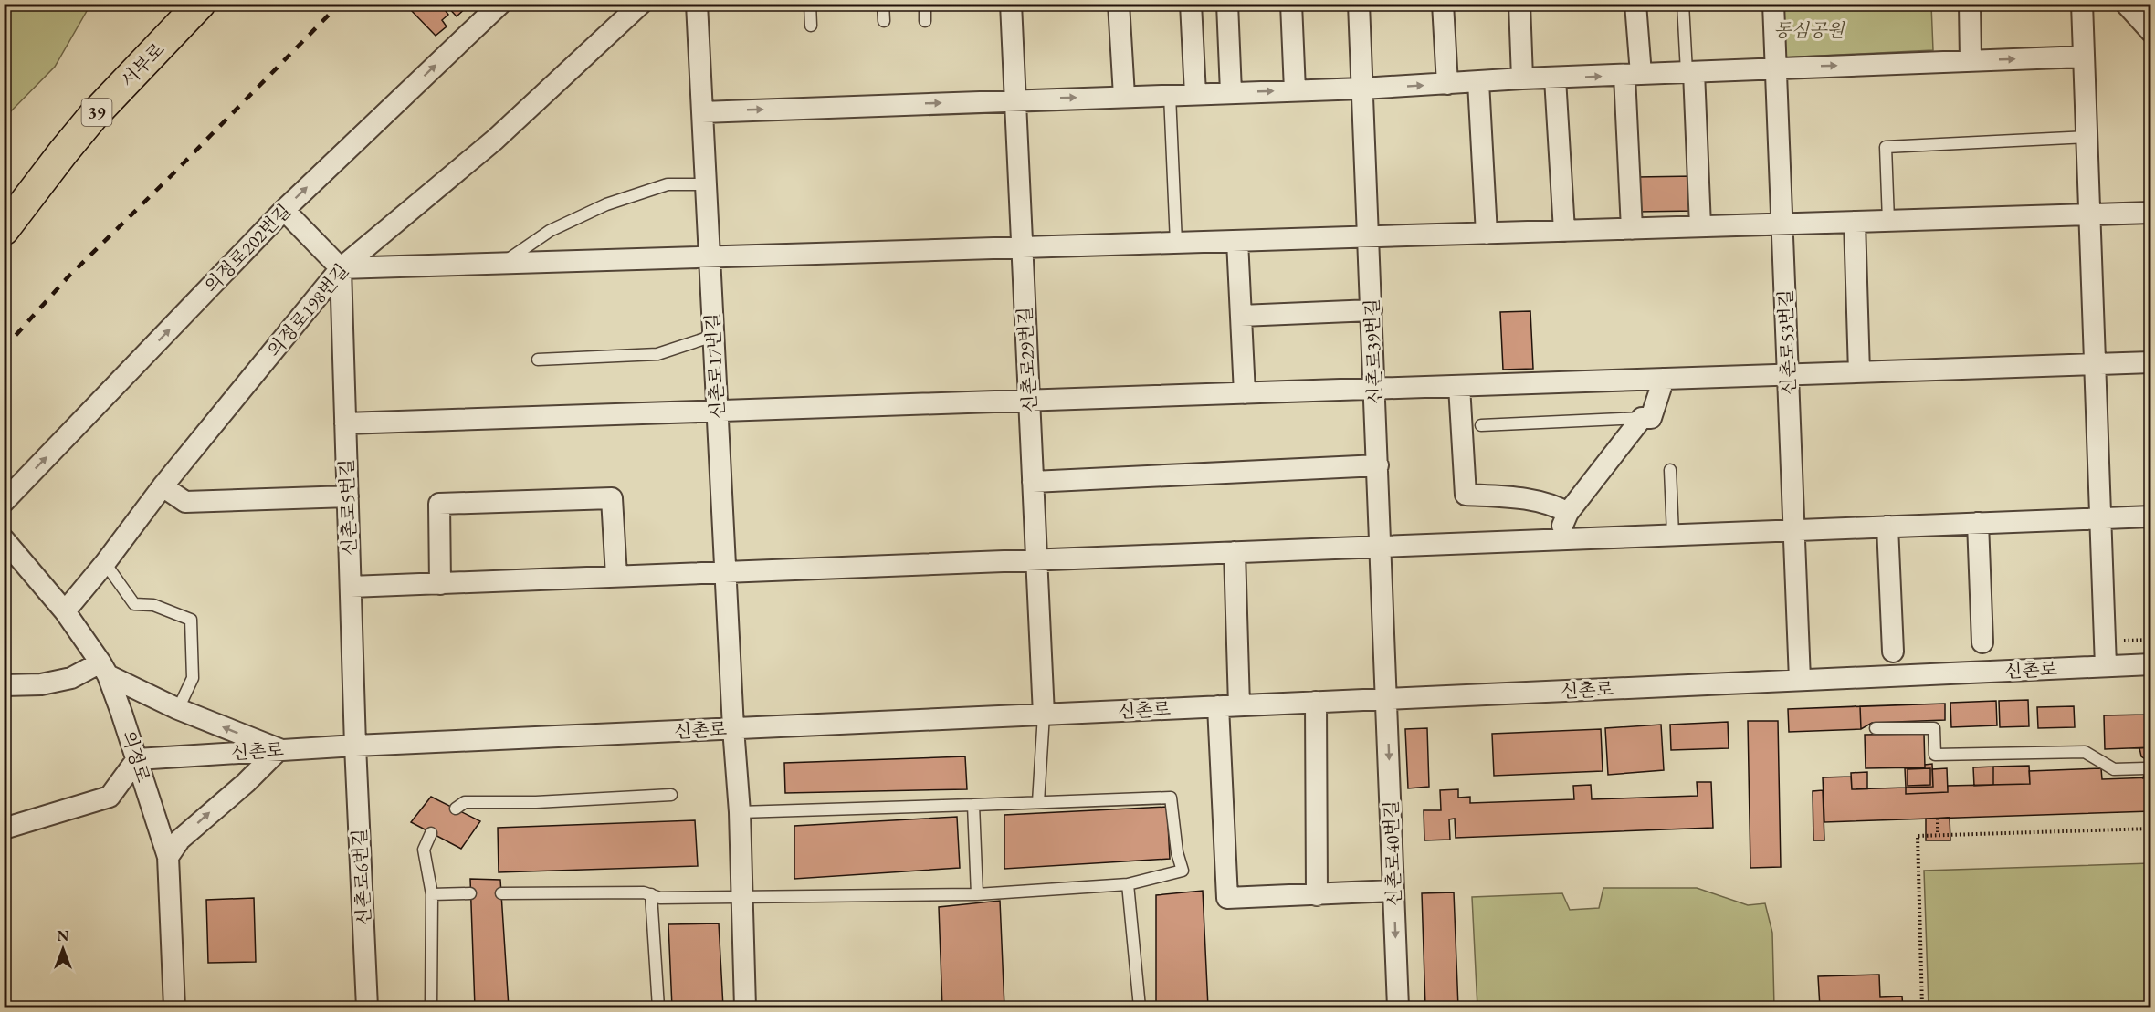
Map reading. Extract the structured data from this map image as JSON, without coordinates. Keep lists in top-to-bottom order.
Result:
{
  "streets": {
    "main road": ["서부로", "39"],
    "street": [
      "의정로202번길",
      "의정로198번길",
      "신촌로53번길",
      "신촌로39번길",
      "신촌로29번길",
      "신촌로17번길",
      "신촌로5번길",
      "신촌로",
      "의정로",
      "신촌로40번길",
      "신촌로6번길"
    ]
  },
  "crossings": [
    ["의정로198번길", "신촌로5번길"],
    ["의정로198번길", "의정로"],
    ["신촌로53번길", "신촌로"],
    ["신촌로39번길", "신촌로"],
    ["신촌로39번길", "신촌로40번길"],
    ["신촌로29번길", "신촌로"],
    ["신촌로17번길", "신촌로"],
    ["신촌로5번길", "신촌로"],
    ["신촌로5번길", "신촌로6번길"],
    ["신촌로", "의정로"],
    ["신촌로", "신촌로40번길"],
    ["신촌로", "신촌로6번길"]
  ],
  "one_way": ["의정로202번길"],
  "parks": ["동심공원"],
  "north": "top"
}
